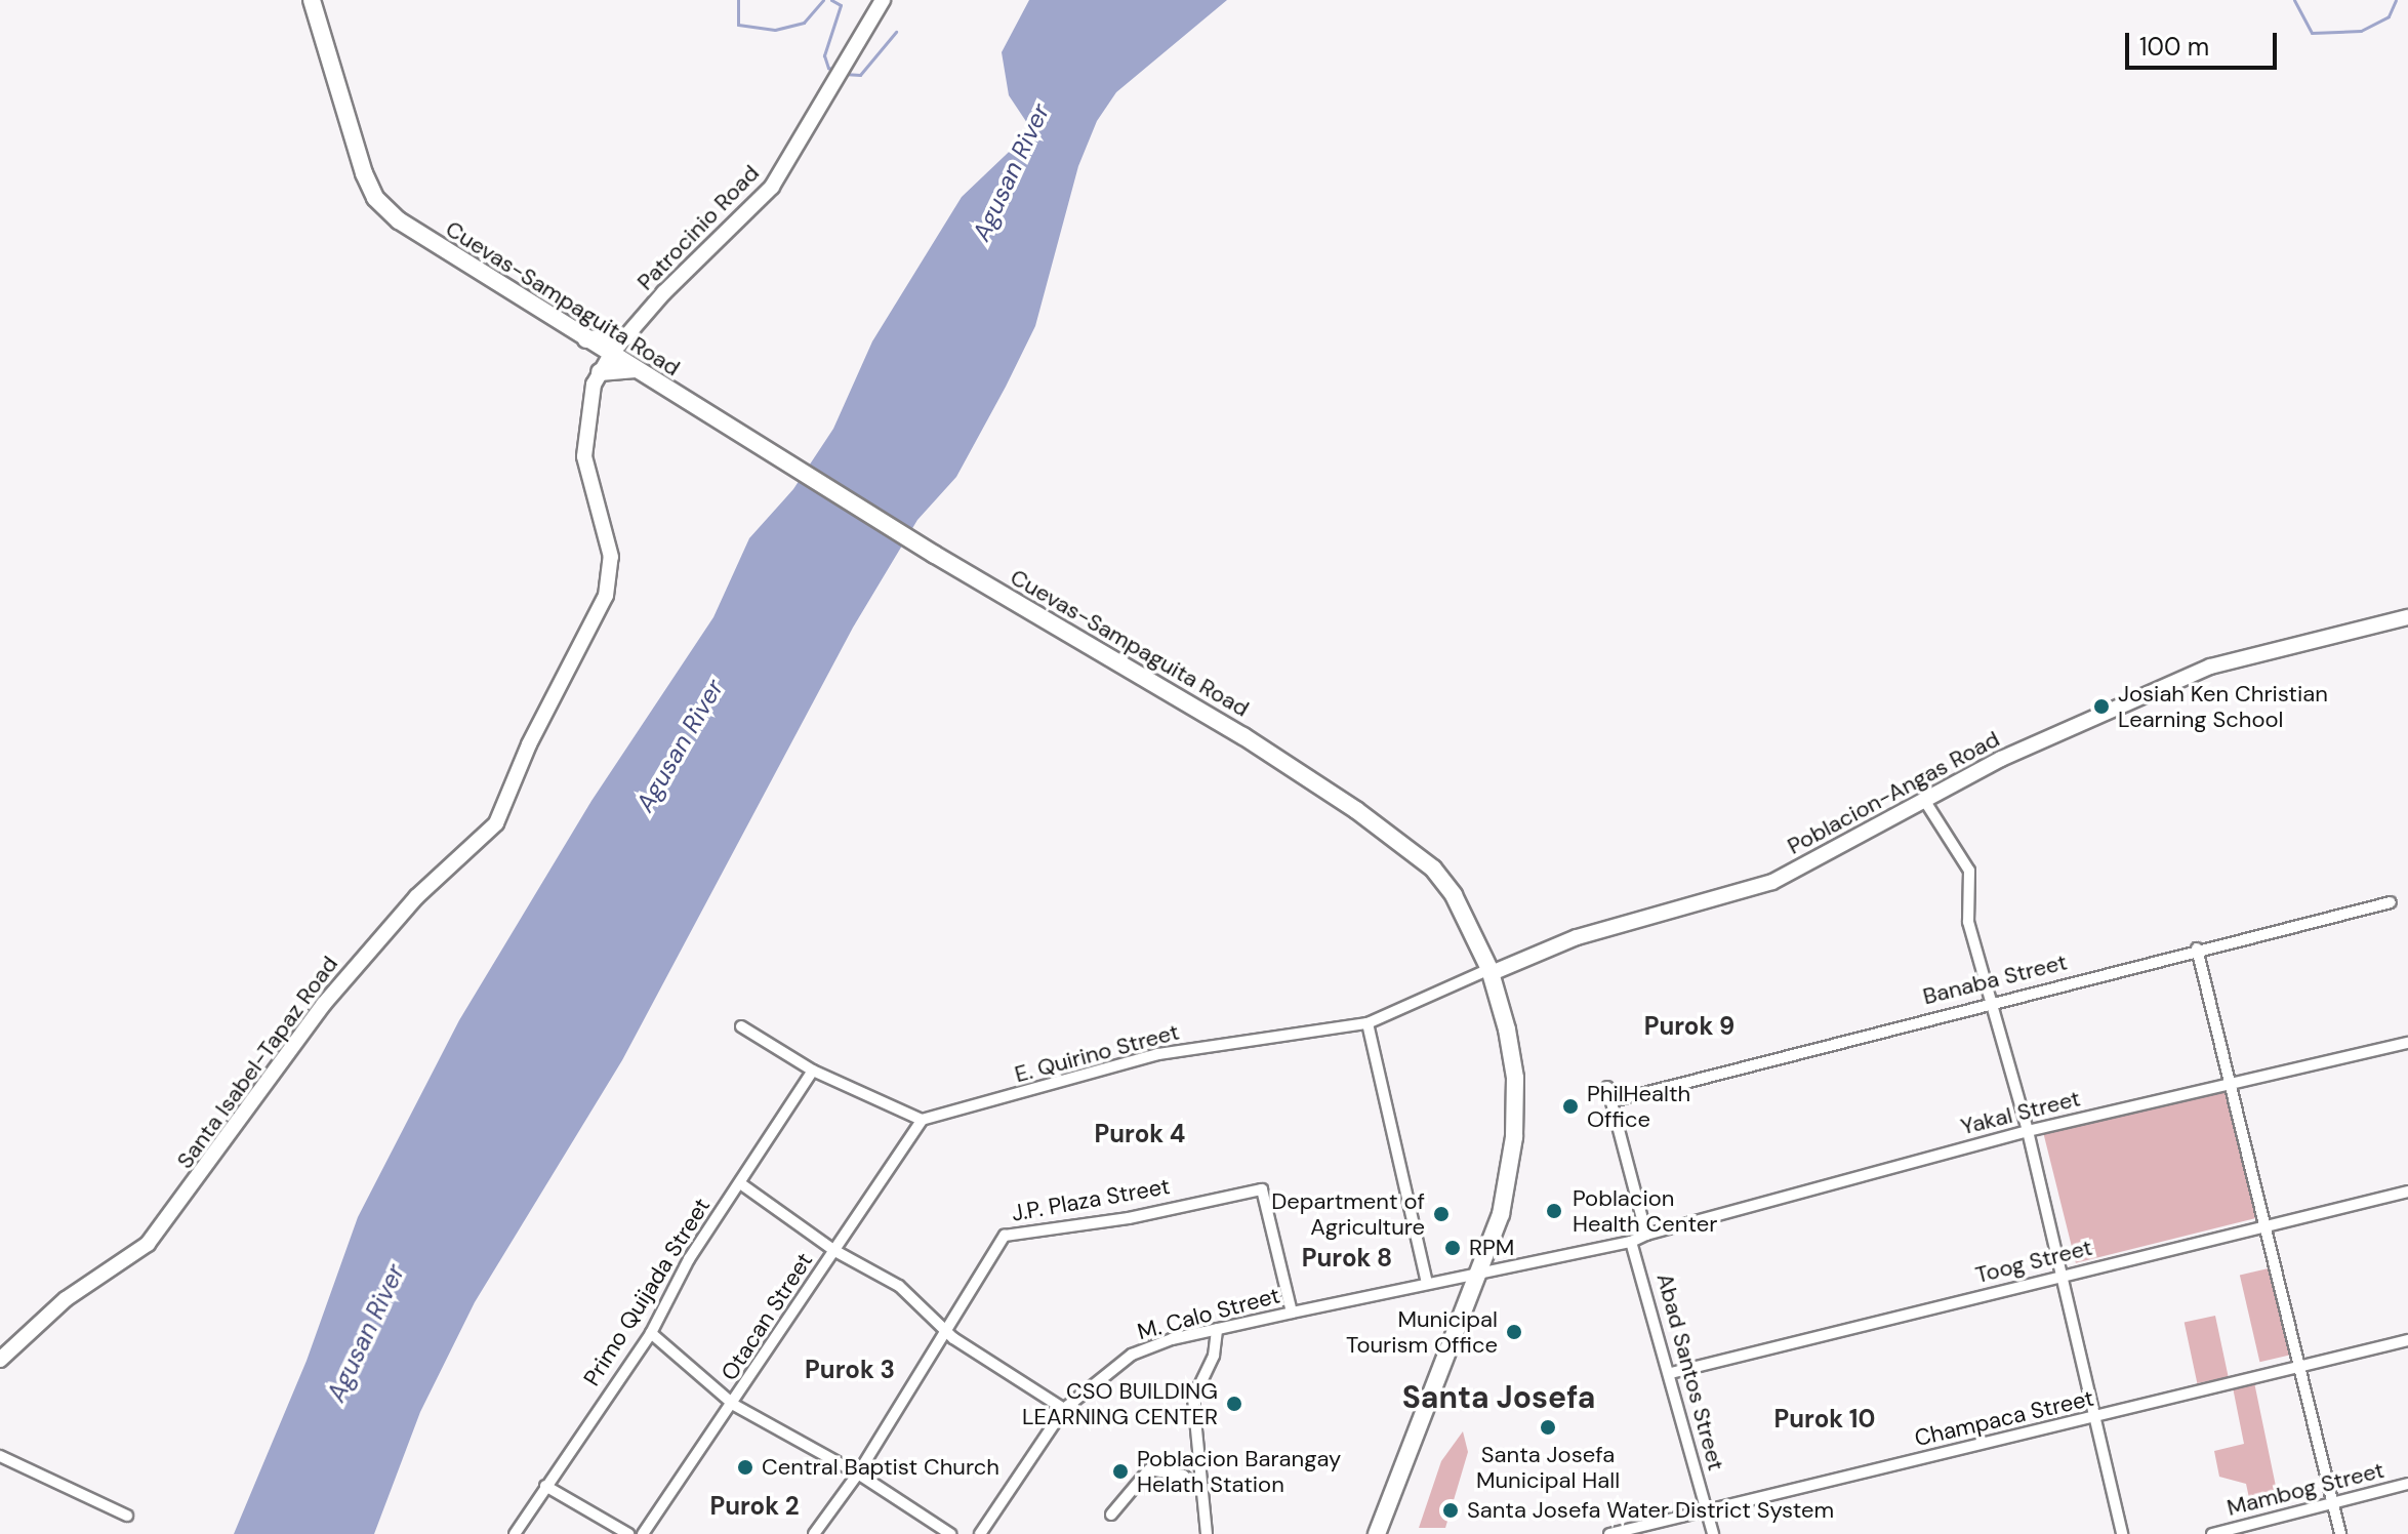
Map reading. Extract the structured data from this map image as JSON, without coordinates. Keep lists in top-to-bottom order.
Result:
{
  "streets": {
    "main road": ["Cuevas-Sampaguita Road"],
    "street": [
      "Patrocinio Road",
      "Poblacion-Angas Road",
      "Banaba Street",
      "E. Quirino Street",
      "Santa Isabel-Tapaz Road",
      "Yakal Street",
      "J.P. Plaza Street",
      "Toog Street",
      "Primo Quijada Street",
      "M. Calo Street",
      "Otacan Street",
      "Abad Santos Street",
      "Champaca Street",
      "Mambog Street"
    ]
  },
  "crossings": [
    ["Patrocinio Road", "Cuevas-Sampaguita Road"],
    ["Patrocinio Road", "Santa Isabel-Tapaz Road"],
    ["Cuevas-Sampaguita Road", "Poblacion-Angas Road"],
    ["Cuevas-Sampaguita Road", "E. Quirino Street"],
    ["Cuevas-Sampaguita Road", "Santa Isabel-Tapaz Road"],
    ["Cuevas-Sampaguita Road", "M. Calo Street"],
    ["Poblacion-Angas Road", "E. Quirino Street"],
    ["E. Quirino Street", "Otacan Street"],
    ["J.P. Plaza Street", "M. Calo Street"],
    ["Toog Street", "Abad Santos Street"],
    ["Abad Santos Street", "Champaca Street"]
  ],
  "districts": [
    "Purok 9",
    "Purok 4",
    "Purok 8",
    "Purok 3",
    "Santa Josefa",
    "Purok 10",
    "Purok 2"
  ],
  "water": ["Agusan River"],
  "places": [
    "Josiah Ken Christian Learning School",
    "PhilHealth Office",
    "Poblacion Health Center",
    "Department of Agriculture",
    "RPM",
    "Municipal Tourism Office",
    "CSO BUILDING LEARNING CENTER",
    "Santa Josefa Municipal Hall",
    "Central Baptist Church",
    "Poblacion Barangay Helath Station",
    "Santa Josefa Water District System"
  ],
  "scale_bar": "100 m"
}
